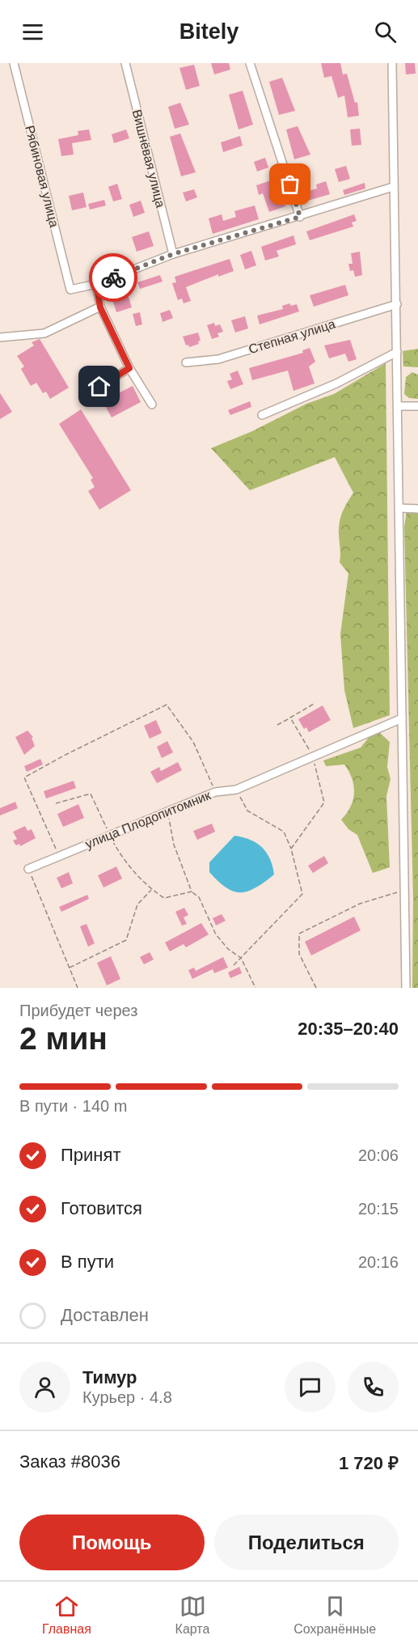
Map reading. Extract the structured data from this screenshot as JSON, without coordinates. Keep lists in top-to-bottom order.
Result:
{
  "streets": {
    "street": [
      "Вишнёвая улица",
      "Рябиновая улица",
      "Степная улица",
      "улица Плодопитомник"
    ]
  },
  "page": {
    "header": "Bitely",
    "heading": ["2 мин", "Прибудет через", "20:35–20:40"],
    "panel": [
      "Тимур",
      "Курьер · 4.8",
      "Заказ #8036",
      "1 720 ₽"
    ],
    "bar": "В пути · 140 m",
    "list": [
      ["Принят", "20:06"],
      ["Готовится", "20:15"],
      ["В пути", "20:16"],
      "Доставлен"
    ],
    "buttons": ["Помощь", "Поделиться"],
    "tabs": ["Главная", "Карта", "Сохранённые"]
  }
}
